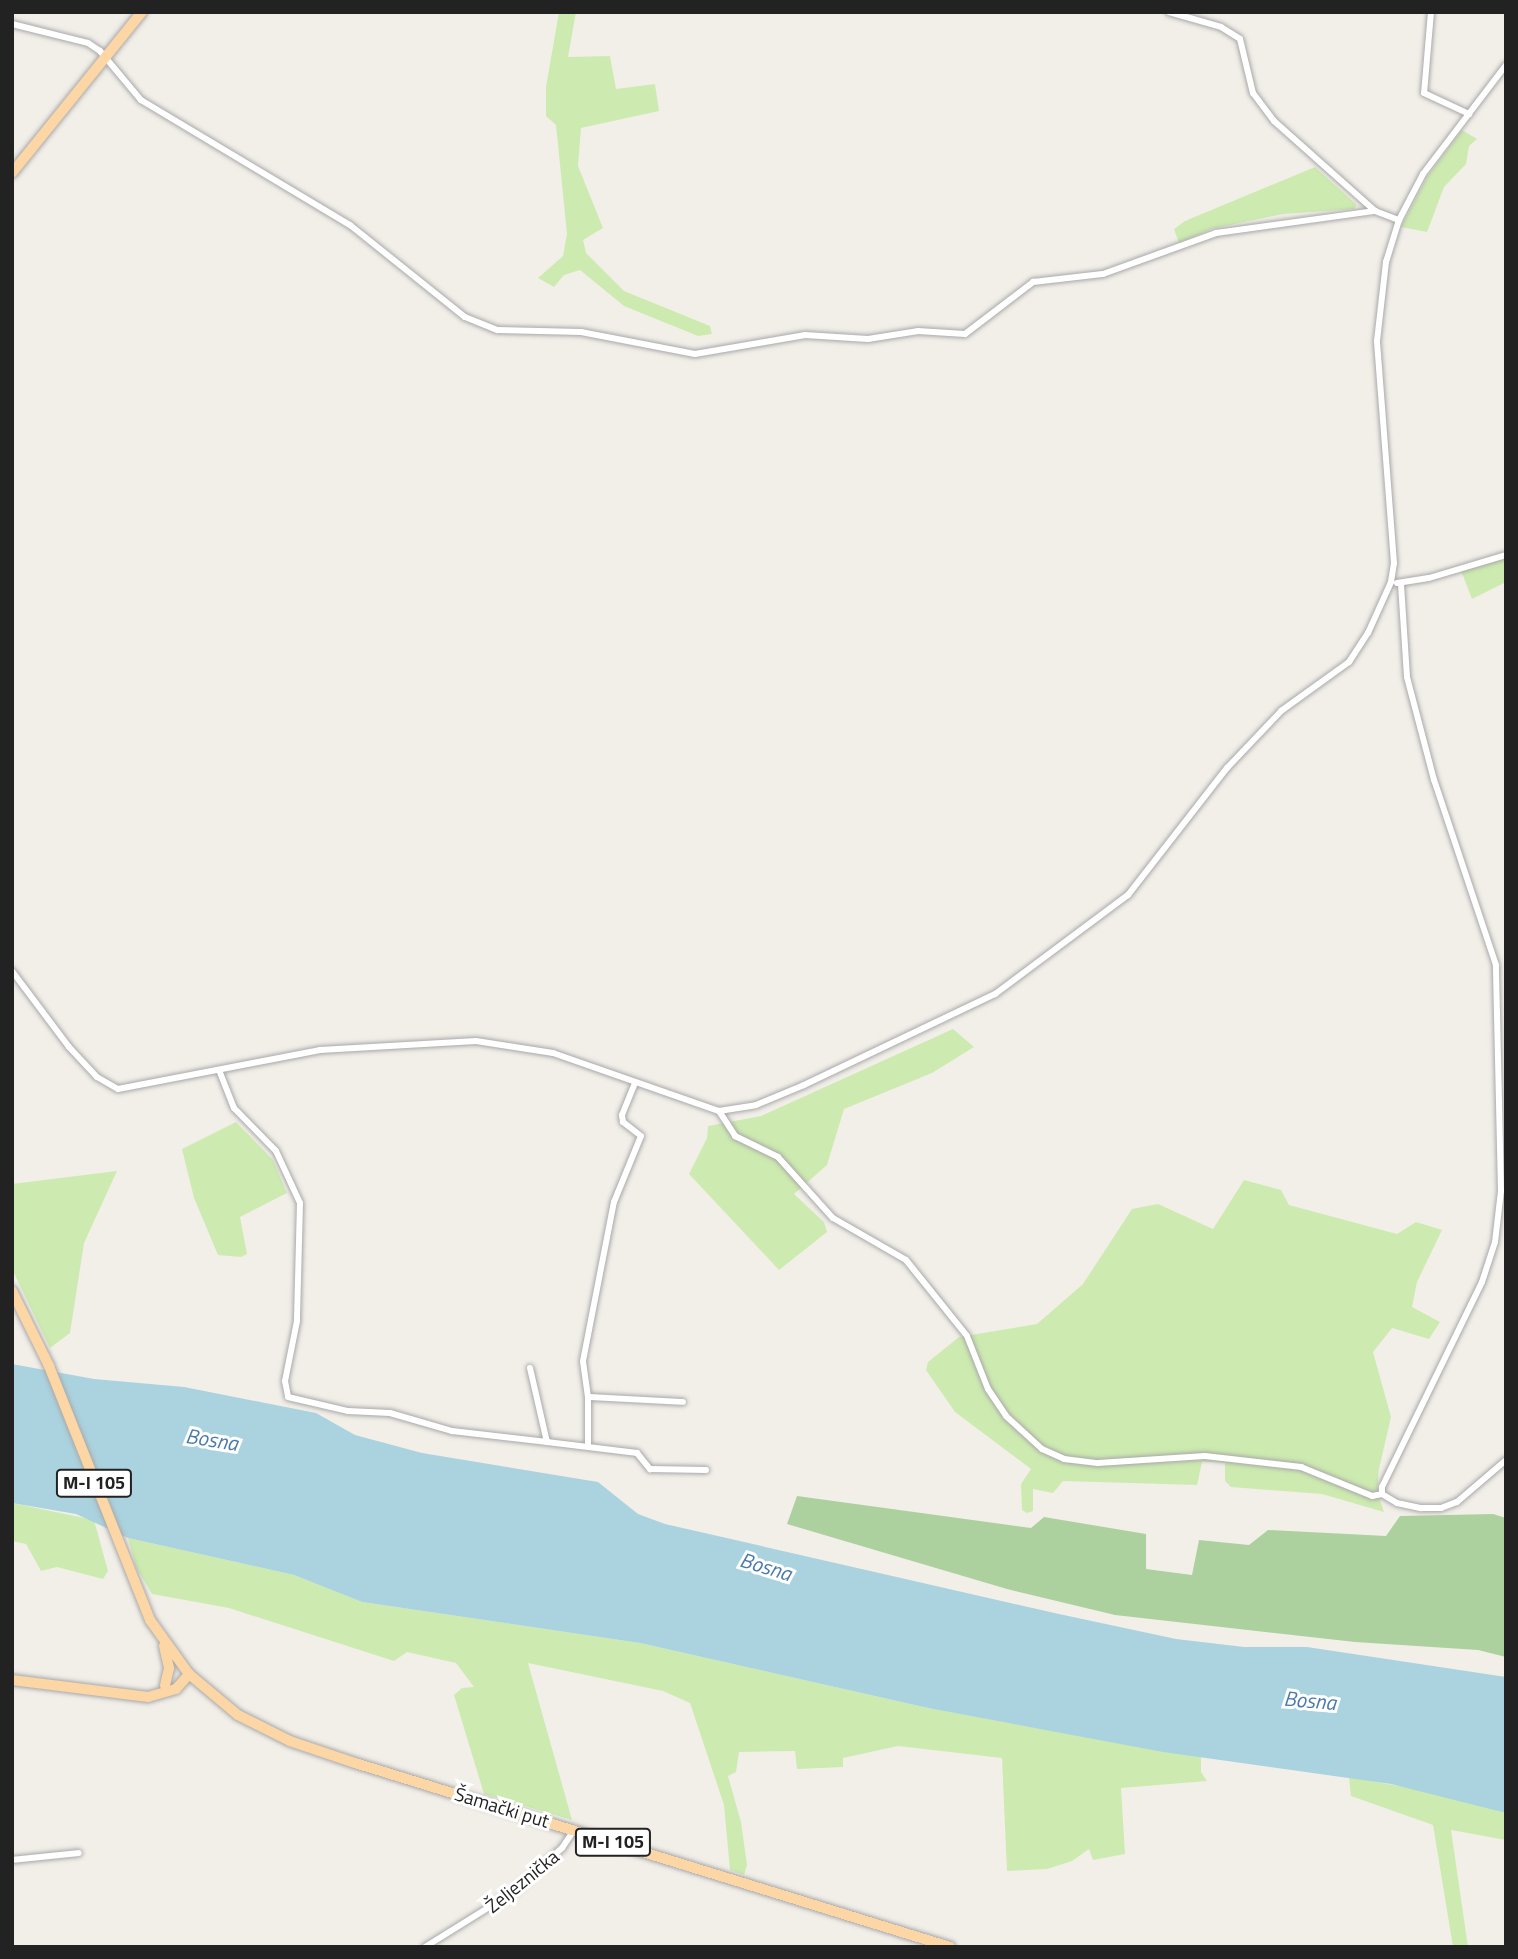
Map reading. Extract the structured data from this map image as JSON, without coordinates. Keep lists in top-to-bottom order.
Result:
{
  "streets": {
    "main road": ["M-I 105", "Šamački put"],
    "street": ["Željeznička"]
  },
  "crossings": [
    ["M-I 105", "Šamački put"],
    ["Šamački put", "Željeznička"]
  ],
  "water": ["Bosna"]
}
